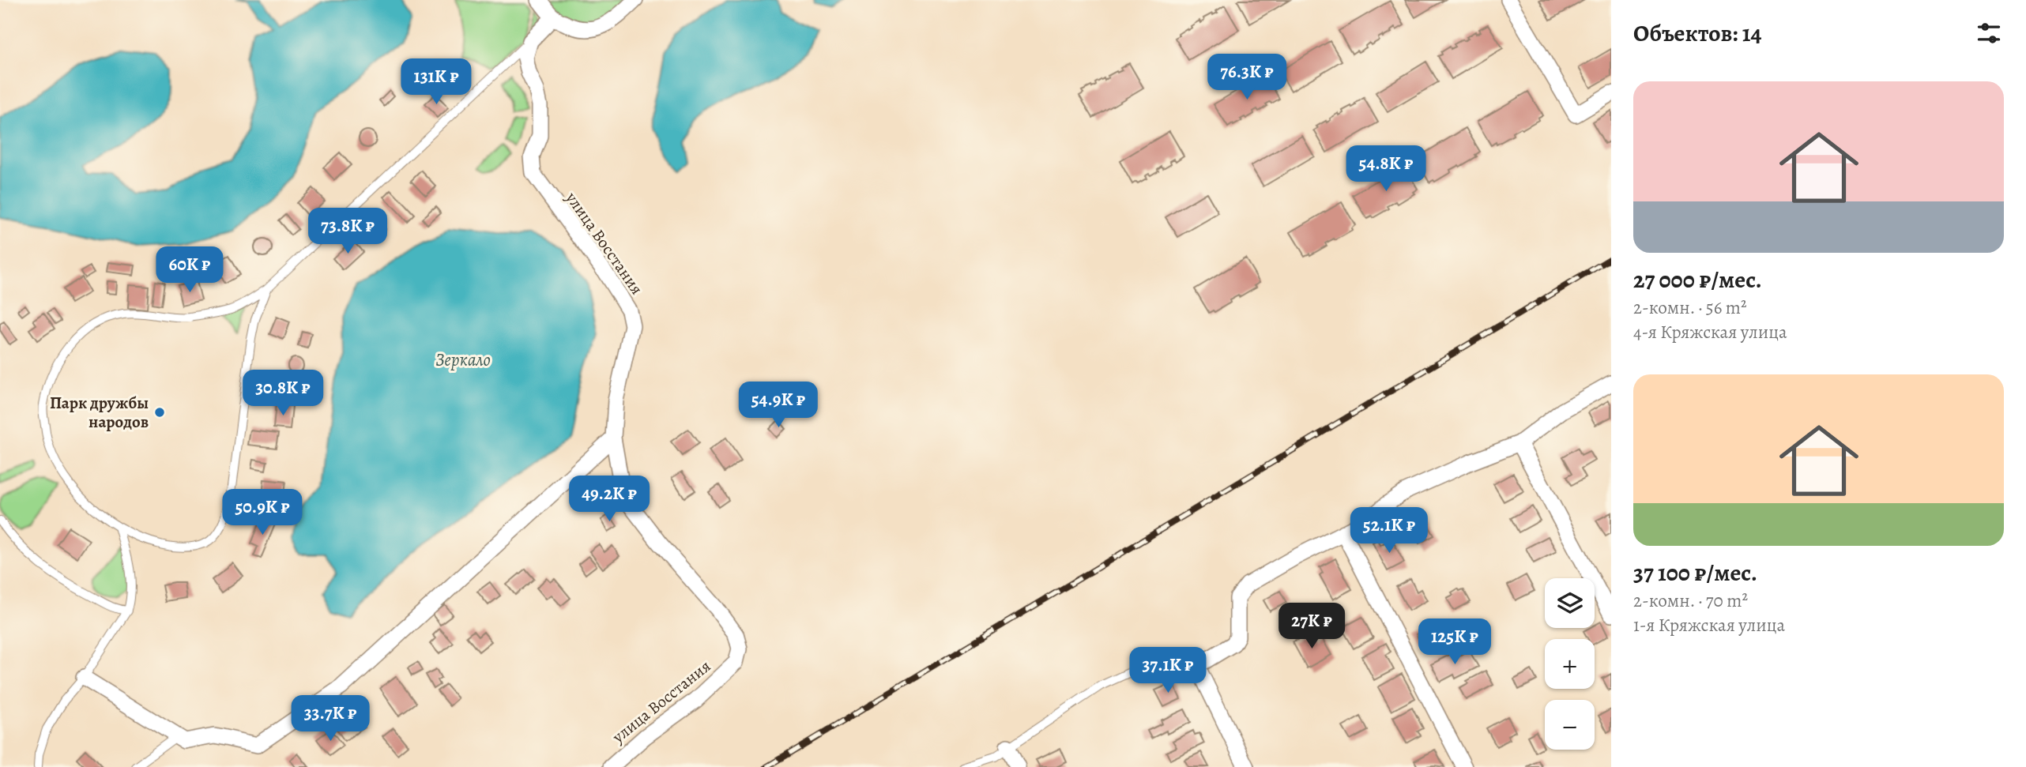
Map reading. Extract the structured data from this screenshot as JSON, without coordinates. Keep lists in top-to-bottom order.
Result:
{
  "streets": {
    "street": ["улица Восстания"]
  },
  "water": ["Зеркало"],
  "places": ["Парк дружбы народов"],
  "page": {
    "heading": "Объектов: 14",
    "price": [
      "76.3K ₽",
      "131K ₽",
      "54.8K ₽",
      "73.8K ₽",
      "60K ₽",
      "30.8K ₽",
      "54.9K ₽",
      "49.2K ₽",
      "50.9K ₽",
      "52.1K ₽",
      "27K ₽",
      "125K ₽",
      "37.1K ₽",
      "33.7K ₽"
    ],
    "list": [
      {
        "name": "27 000 ₽/мес.",
        "note": "2-комн. · 56 m² · 4-я Кряжская улица"
      },
      {
        "name": "37 100 ₽/мес.",
        "note": "2-комн. · 70 m² · 1-я Кряжская улица"
      }
    ],
    "map_buttons": ["+", "−"]
  }
}
